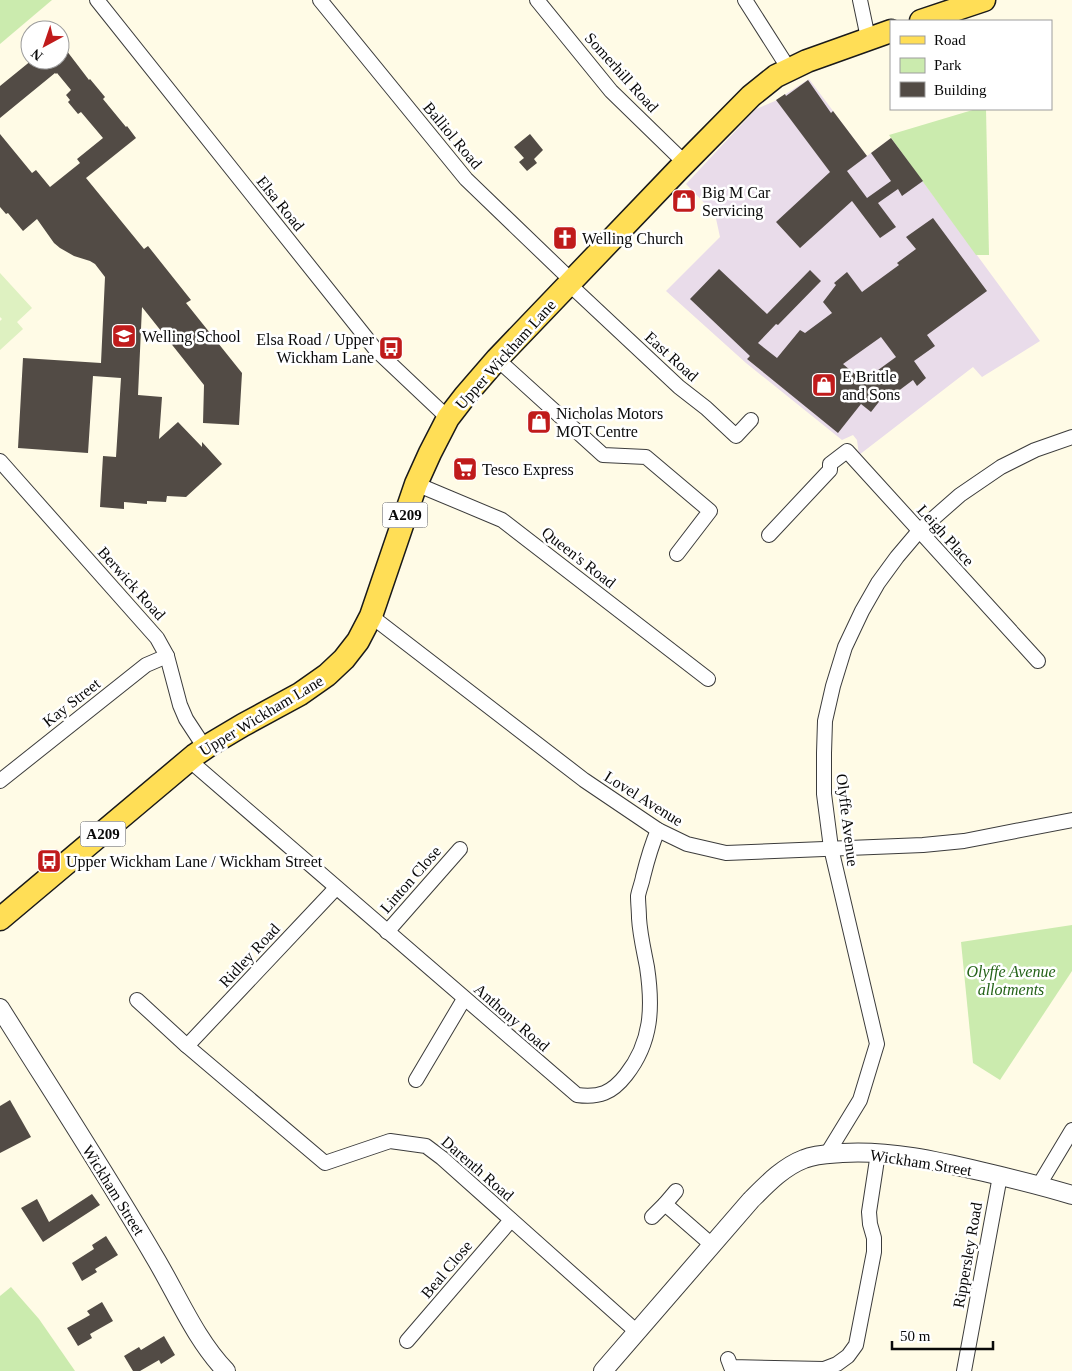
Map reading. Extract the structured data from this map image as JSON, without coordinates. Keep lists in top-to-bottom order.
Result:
{
  "streets": {
    "main road": ["Upper Wickham Lane", "A209"],
    "street": [
      "Somerhill Road",
      "Balliol Road",
      "Elsa Road",
      "East Road",
      "Leigh Place",
      "Queen's Road",
      "Berwick Road",
      "Kay Street",
      "Lovel Avenue",
      "Olyffe Avenue",
      "Linton Close",
      "Ridley Road",
      "Anthony Road",
      "Wickham Street",
      "Darenth Road",
      "Rippersley Road",
      "Beal Close"
    ]
  },
  "crossings": [
    ["Somerhill Road", "Upper Wickham Lane"],
    ["Balliol Road", "Upper Wickham Lane"],
    ["Balliol Road", "East Road"],
    ["Elsa Road", "Upper Wickham Lane"],
    ["Upper Wickham Lane", "East Road"],
    ["Upper Wickham Lane", "Queen's Road"],
    ["Upper Wickham Lane", "Berwick Road"],
    ["Upper Wickham Lane", "Lovel Avenue"],
    ["Upper Wickham Lane", "Anthony Road"],
    ["Leigh Place", "Olyffe Avenue"],
    ["Berwick Road", "Kay Street"],
    ["Berwick Road", "Anthony Road"],
    ["Lovel Avenue", "Olyffe Avenue"],
    ["Lovel Avenue", "Anthony Road"],
    ["Olyffe Avenue", "Wickham Street"],
    ["Linton Close", "Anthony Road"],
    ["Ridley Road", "Anthony Road"],
    ["Ridley Road", "Darenth Road"],
    ["Wickham Street", "Darenth Road"],
    ["Wickham Street", "Rippersley Road"],
    ["Darenth Road", "Beal Close"]
  ],
  "parks": ["Olyffe Avenue allotments"],
  "places": {
    "shop": ["Big M Car Servicing", "E Brittle and Sons", "Nicholas Motors MOT Centre"],
    "church": ["Welling Church"],
    "school or university": ["Welling School"],
    "bus stop": ["Elsa Road / Upper Wickham Lane", "Upper Wickham Lane / Wickham Street"],
    "supermarket": ["Tesco Express"]
  },
  "legend": ["Road", "Park", "Building"],
  "scale_bar": "50 m",
  "north": "bottom left"
}
